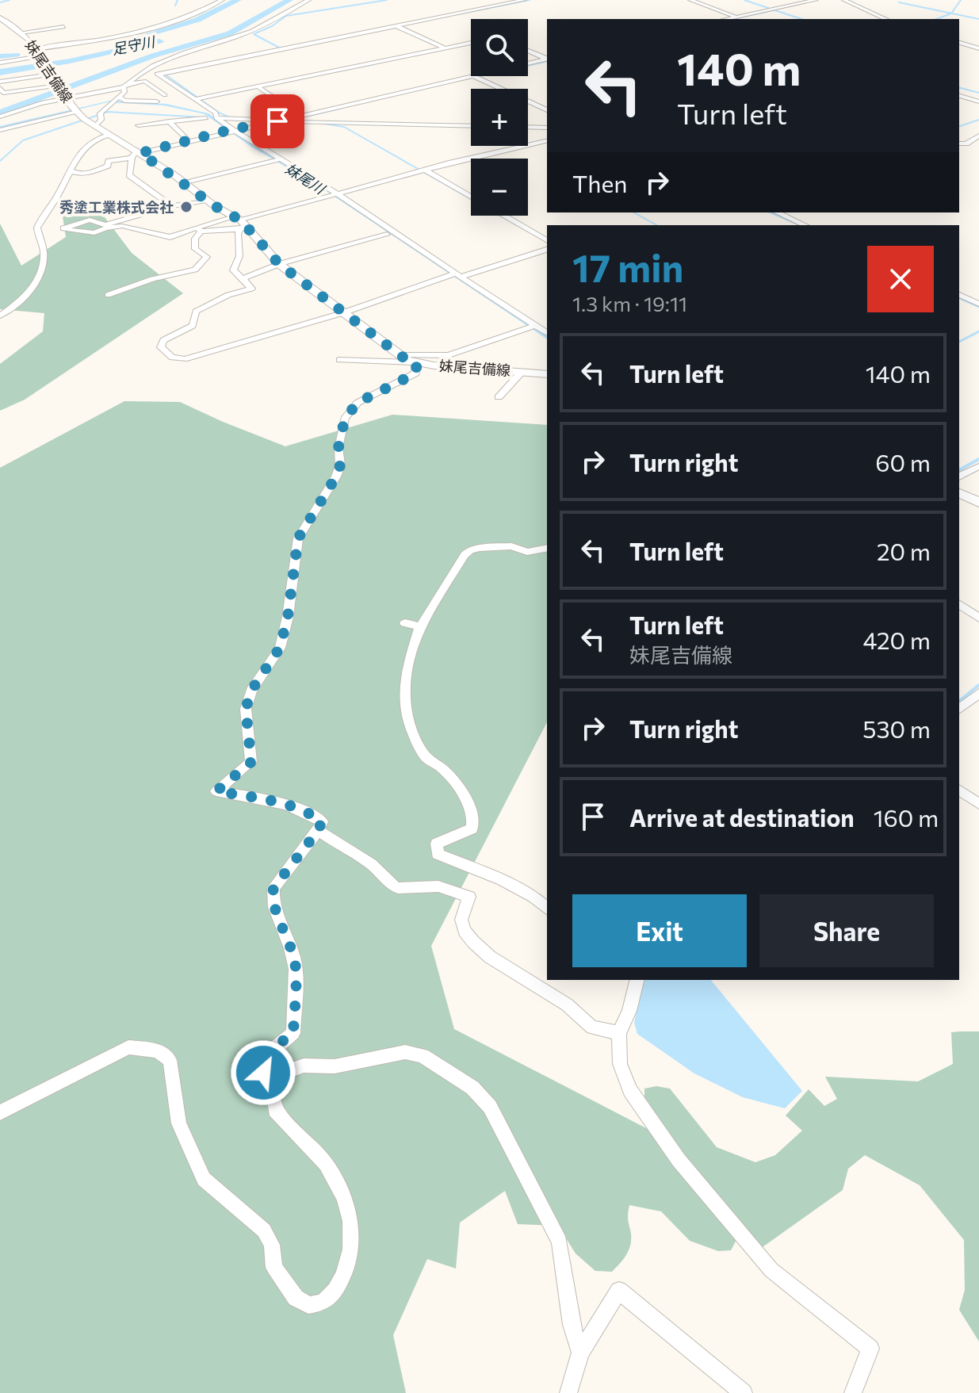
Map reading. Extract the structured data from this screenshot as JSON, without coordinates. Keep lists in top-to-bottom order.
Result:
{
  "streets": {
    "main road": ["妹尾吉備線"]
  },
  "water": ["足守川", "妹尾川"],
  "places": ["秀塗工業株式会社"],
  "page": {
    "map_buttons": ["+", "−"],
    "turn": ["140 m", "Turn left"],
    "then": "Then",
    "heading": ["17 min", "1.3 km · 19:11"],
    "list": [
      {
        "name": "Turn left",
        "value": "140 m"
      },
      {
        "name": "Turn right",
        "value": "60 m"
      },
      {
        "name": "Turn left",
        "value": "20 m"
      },
      {
        "name": "Turn left",
        "note": "妹尾吉備線",
        "value": "420 m"
      },
      {
        "name": "Turn right",
        "value": "530 m"
      },
      {
        "name": "Arrive at destination",
        "value": "160 m"
      }
    ],
    "buttons": ["Exit", "Share"]
  }
}
